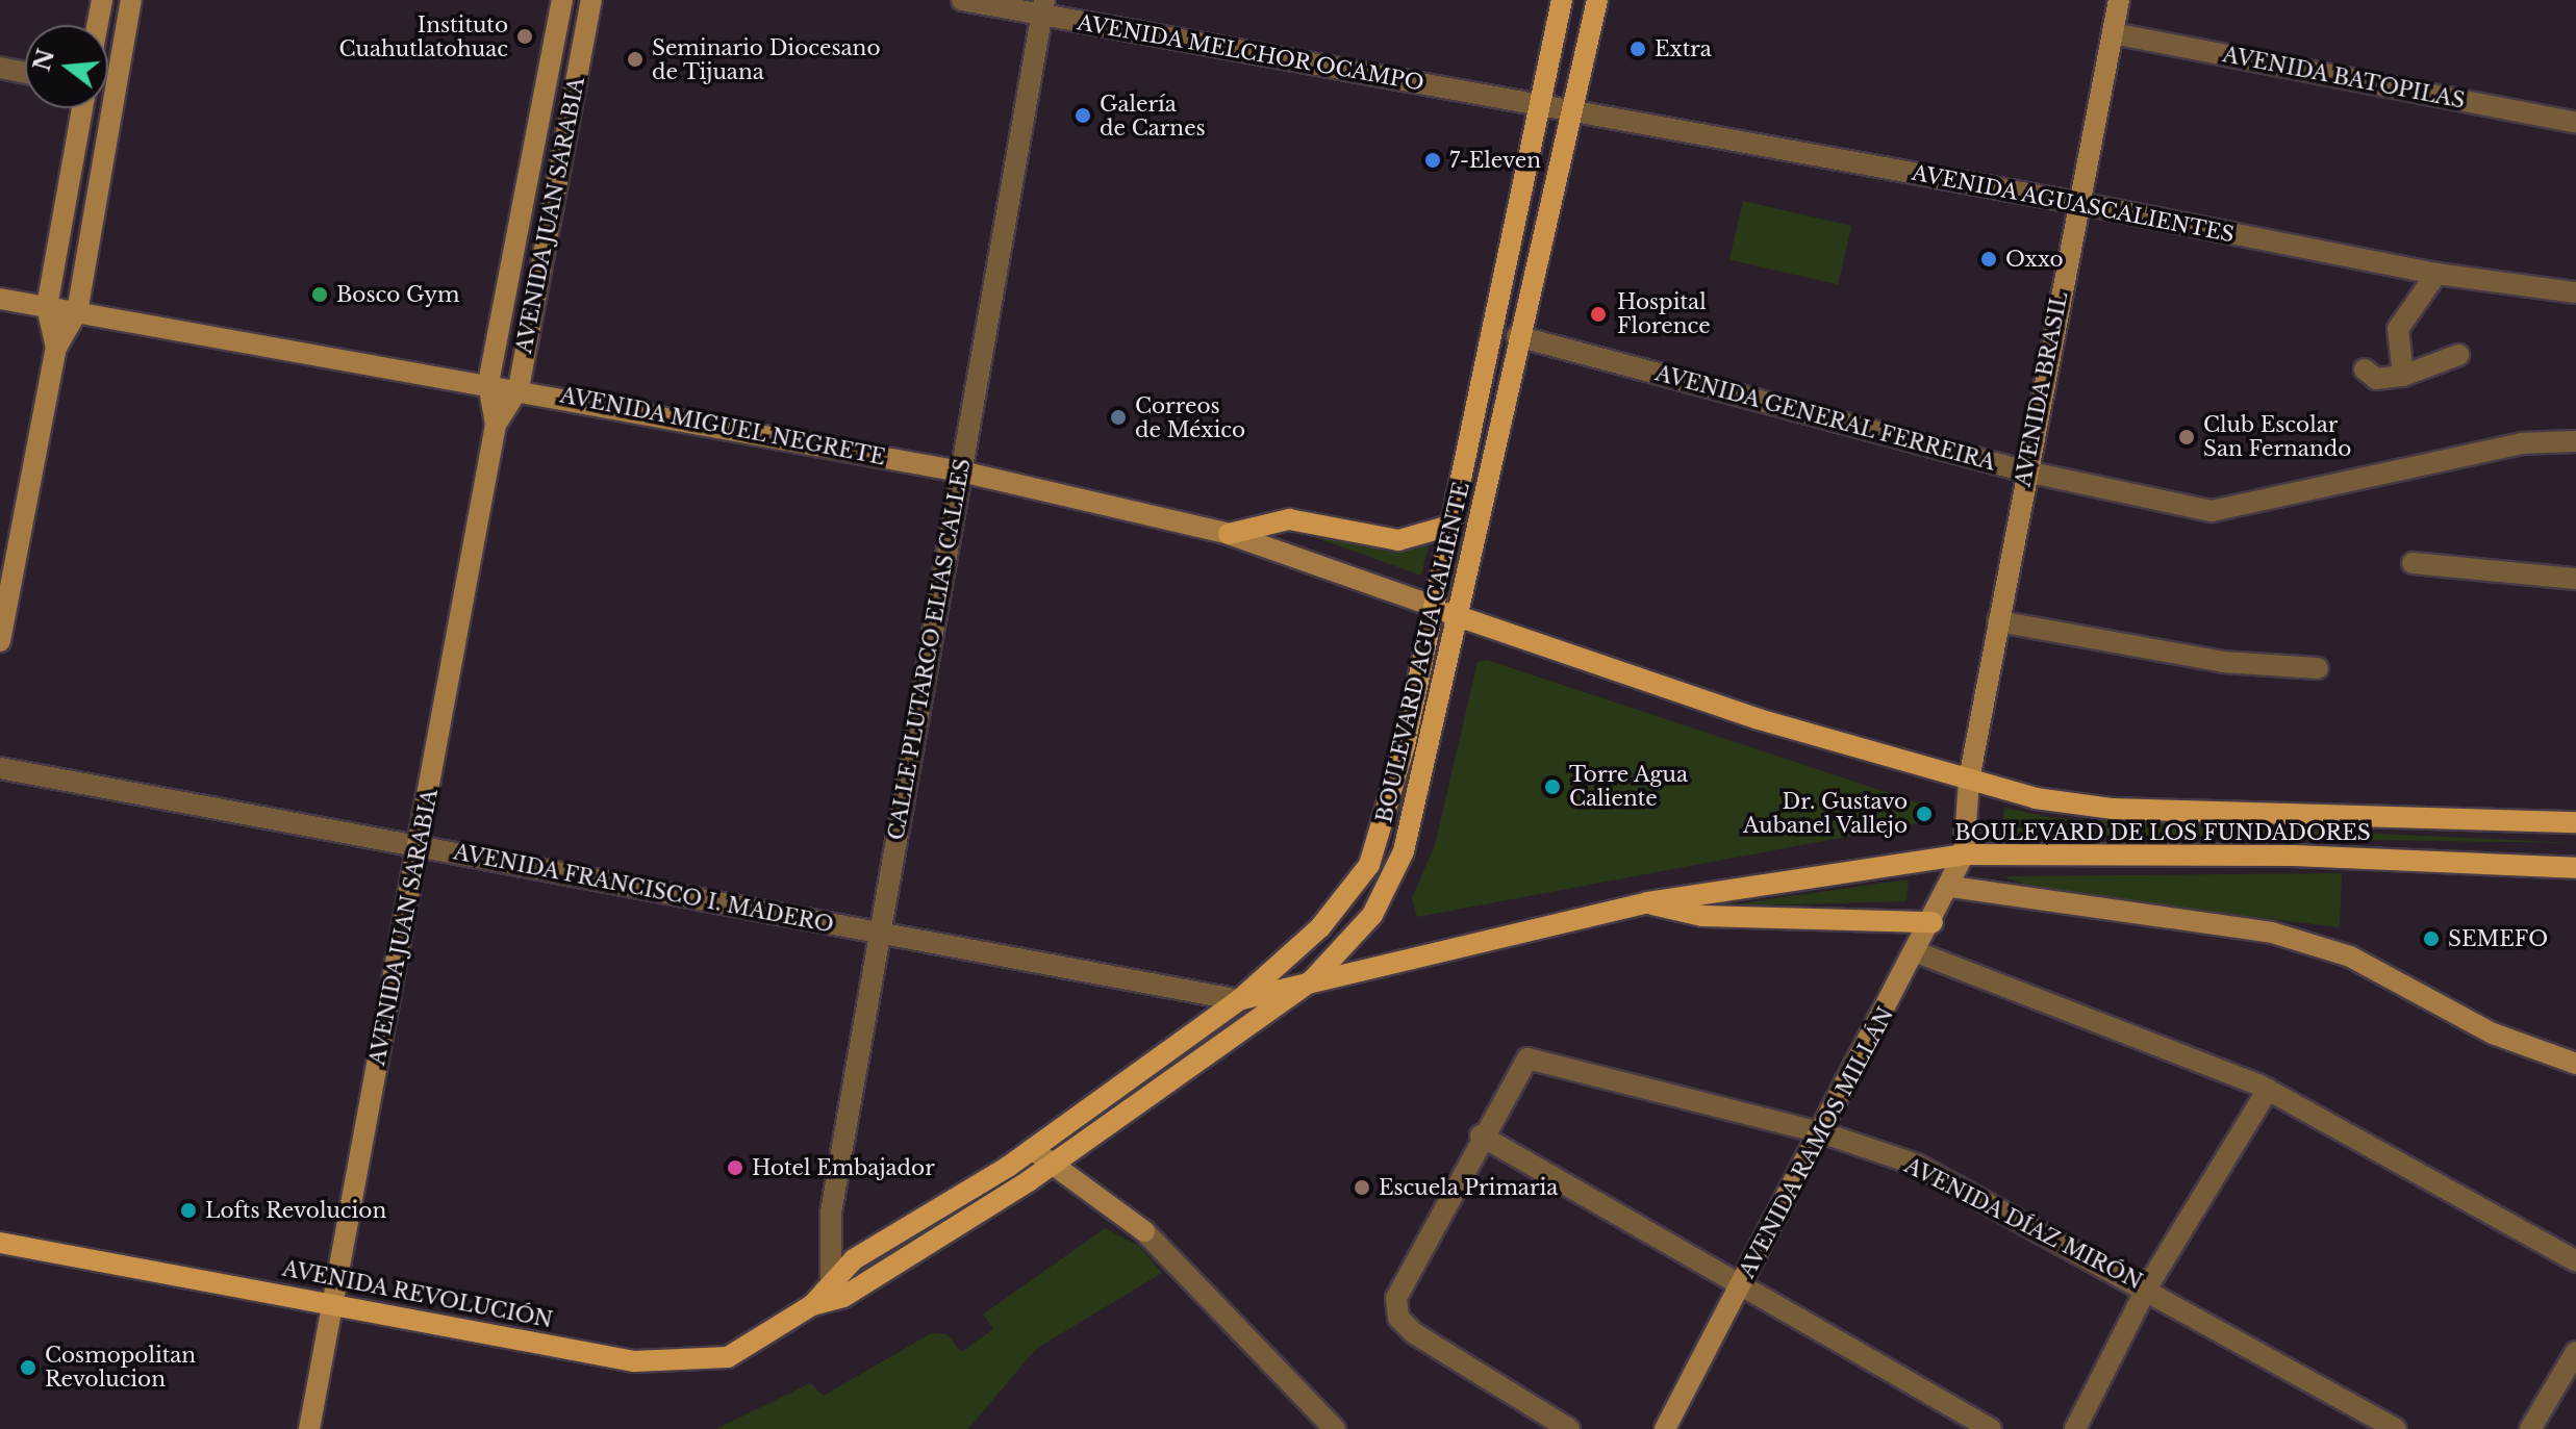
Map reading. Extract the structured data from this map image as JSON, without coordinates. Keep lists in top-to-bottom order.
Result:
{
  "streets": {
    "main road": [
      "AVENIDA JUAN SARABIA",
      "AVENIDA BRASIL",
      "AVENIDA MIGUEL NEGRETE",
      "BOULEVARD AGUA CALIENTE",
      "BOULEVARD DE LOS FUNDADORES",
      "AVENIDA RAMOS MILLÁN",
      "AVENIDA REVOLUCIÓN"
    ],
    "street": [
      "AVENIDA MELCHOR OCAMPO",
      "AVENIDA BATOPILAS",
      "AVENIDA AGUASCALIENTES",
      "AVENIDA GENERAL FERREIRA",
      "CALLE PLUTARCO ELIAS CALLES",
      "AVENIDA FRANCISCO I. MADERO",
      "AVENIDA DÍAZ MIRÓN"
    ]
  },
  "crossings": [
    ["AVENIDA MELCHOR OCAMPO", "AVENIDA AGUASCALIENTES"],
    ["AVENIDA MELCHOR OCAMPO", "CALLE PLUTARCO ELIAS CALLES"],
    ["AVENIDA MELCHOR OCAMPO", "BOULEVARD AGUA CALIENTE"],
    ["AVENIDA BATOPILAS", "AVENIDA BRASIL"],
    ["AVENIDA AGUASCALIENTES", "AVENIDA BRASIL"],
    ["AVENIDA AGUASCALIENTES", "BOULEVARD AGUA CALIENTE"],
    ["AVENIDA JUAN SARABIA", "AVENIDA MIGUEL NEGRETE"],
    ["AVENIDA JUAN SARABIA", "AVENIDA FRANCISCO I. MADERO"],
    ["AVENIDA JUAN SARABIA", "AVENIDA REVOLUCIÓN"],
    ["AVENIDA BRASIL", "AVENIDA GENERAL FERREIRA"],
    ["AVENIDA BRASIL", "BOULEVARD DE LOS FUNDADORES"],
    ["AVENIDA BRASIL", "AVENIDA RAMOS MILLÁN"],
    ["AVENIDA GENERAL FERREIRA", "BOULEVARD AGUA CALIENTE"],
    ["AVENIDA MIGUEL NEGRETE", "CALLE PLUTARCO ELIAS CALLES"],
    ["AVENIDA MIGUEL NEGRETE", "BOULEVARD AGUA CALIENTE"],
    ["AVENIDA MIGUEL NEGRETE", "BOULEVARD DE LOS FUNDADORES"],
    ["CALLE PLUTARCO ELIAS CALLES", "BOULEVARD AGUA CALIENTE"],
    ["CALLE PLUTARCO ELIAS CALLES", "AVENIDA FRANCISCO I. MADERO"],
    ["CALLE PLUTARCO ELIAS CALLES", "AVENIDA REVOLUCIÓN"],
    ["BOULEVARD AGUA CALIENTE", "BOULEVARD DE LOS FUNDADORES"],
    ["BOULEVARD AGUA CALIENTE", "AVENIDA FRANCISCO I. MADERO"],
    ["BOULEVARD AGUA CALIENTE", "AVENIDA REVOLUCIÓN"],
    ["BOULEVARD DE LOS FUNDADORES", "AVENIDA FRANCISCO I. MADERO"],
    ["BOULEVARD DE LOS FUNDADORES", "AVENIDA RAMOS MILLÁN"],
    ["AVENIDA RAMOS MILLÁN", "AVENIDA DÍAZ MIRÓN"]
  ],
  "places": [
    "Instituto Cuahutlatohuac",
    "Extra",
    "Seminario Diocesano de Tijuana",
    "Galería de Carnes",
    "7-Eleven",
    "Oxxo",
    "Bosco Gym",
    "Hospital Florence",
    "Correos de México",
    "Club Escolar San Fernando",
    "Torre Agua Caliente",
    "Dr. Gustavo Aubanel Vallejo",
    "SEMEFO",
    "Hotel Embajador",
    "Escuela Primaria",
    "Lofts Revolucion",
    "Cosmopolitan Revolucion"
  ],
  "north": "left"
}
